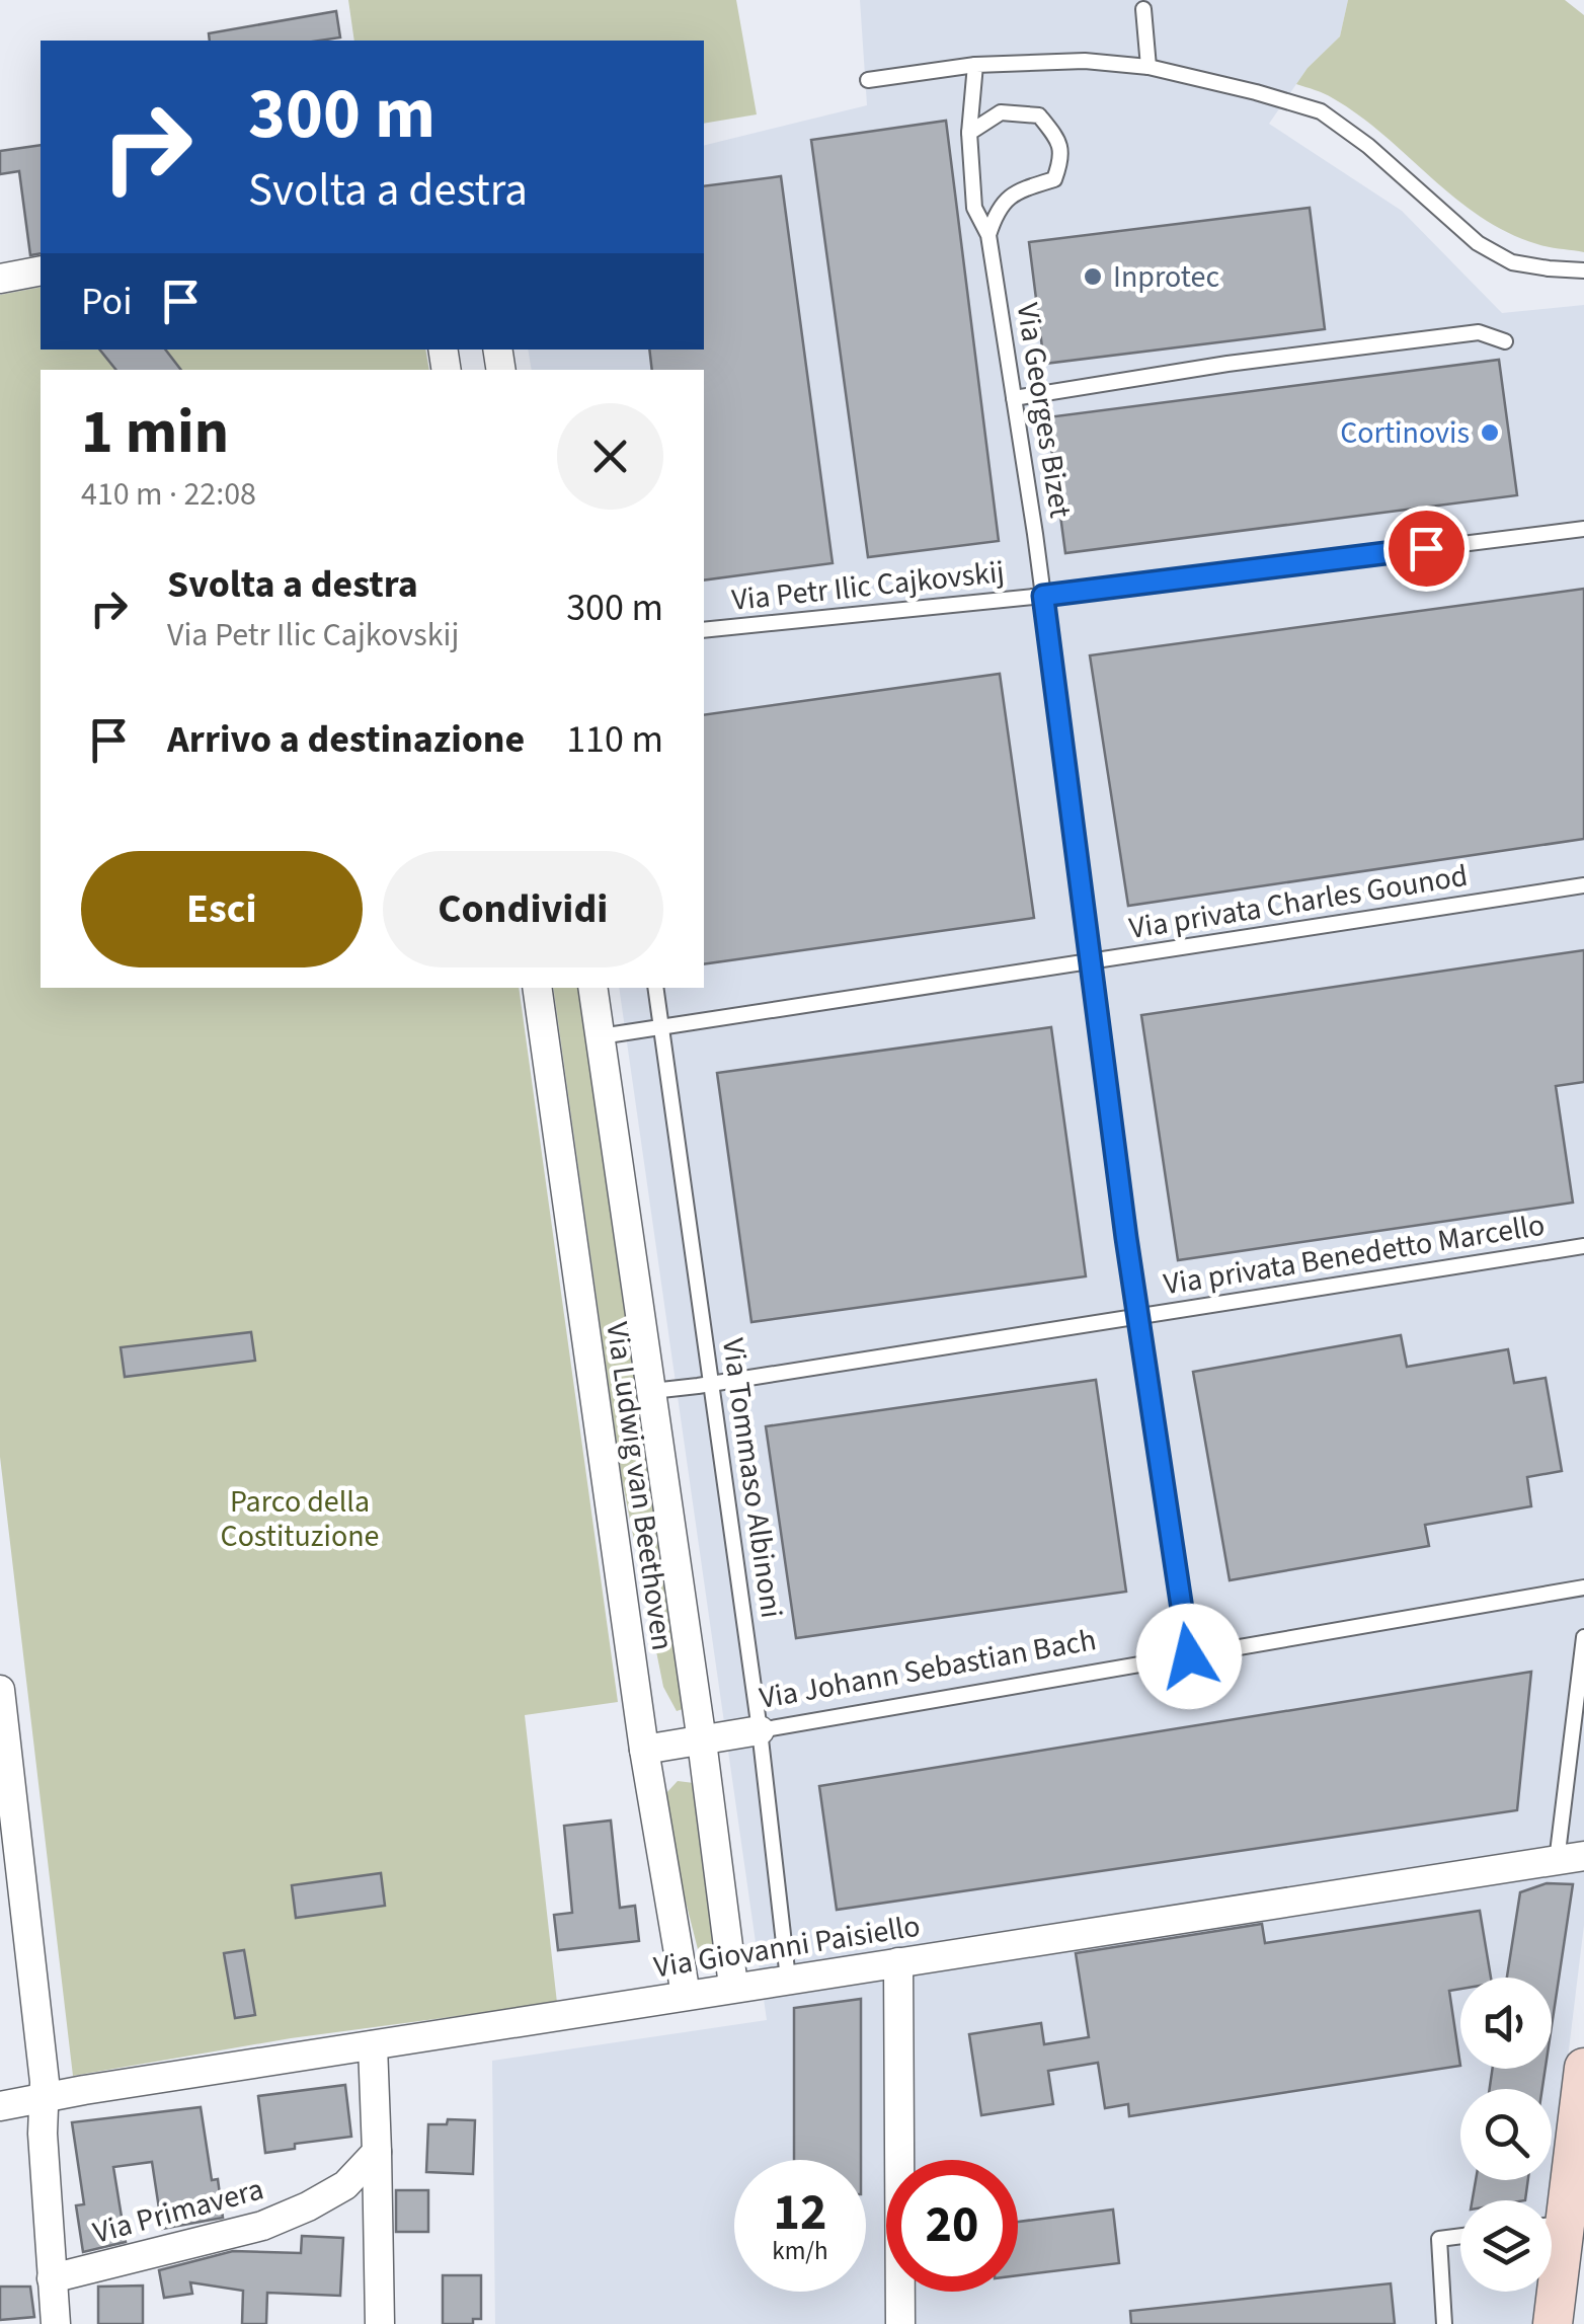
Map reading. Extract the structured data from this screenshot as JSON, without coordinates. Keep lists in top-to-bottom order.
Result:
{
  "streets": {
    "street": [
      "Via Ludwig van Beethoven",
      "Via Johann Sebastian Bach",
      "Via Giovanni Paisiello",
      "Via Primavera"
    ],
    "lane": [
      "Via Georges Bizet",
      "Via Petr Ilic Cajkovskij",
      "Via privata Charles Gounod",
      "Via privata Benedetto Marcello",
      "Via Tommaso Albinoni"
    ]
  },
  "crossings": [
    ["Via Georges Bizet", "Via Petr Ilic Cajkovskij"],
    ["Via Georges Bizet", "Via privata Charles Gounod"],
    ["Via Georges Bizet", "Via privata Benedetto Marcello"],
    ["Via Georges Bizet", "Via Johann Sebastian Bach"],
    ["Via privata Charles Gounod", "Via Tommaso Albinoni"],
    ["Via privata Charles Gounod", "Via Ludwig van Beethoven"],
    ["Via privata Benedetto Marcello", "Via Tommaso Albinoni"],
    ["Via privata Benedetto Marcello", "Via Ludwig van Beethoven"],
    ["Via Tommaso Albinoni", "Via Johann Sebastian Bach"],
    ["Via Tommaso Albinoni", "Via Giovanni Paisiello"],
    ["Via Ludwig van Beethoven", "Via Johann Sebastian Bach"],
    ["Via Ludwig van Beethoven", "Via Giovanni Paisiello"]
  ],
  "parks": ["Parco della Costituzione"],
  "places": ["Inprotec", "Cortinovis"],
  "page": {
    "turn": ["300 m", "Svolta a destra"],
    "then": "Poi",
    "heading": ["1 min", "410 m · 22:08"],
    "list": [
      {
        "name": "Svolta a destra",
        "note": "Via Petr Ilic Cajkovskij",
        "value": "300 m"
      },
      {
        "name": "Arrivo a destinazione",
        "value": "110 m"
      }
    ],
    "buttons": ["Esci", "Condividi"],
    "speed": "12 km/h",
    "limit": "20"
  }
}
